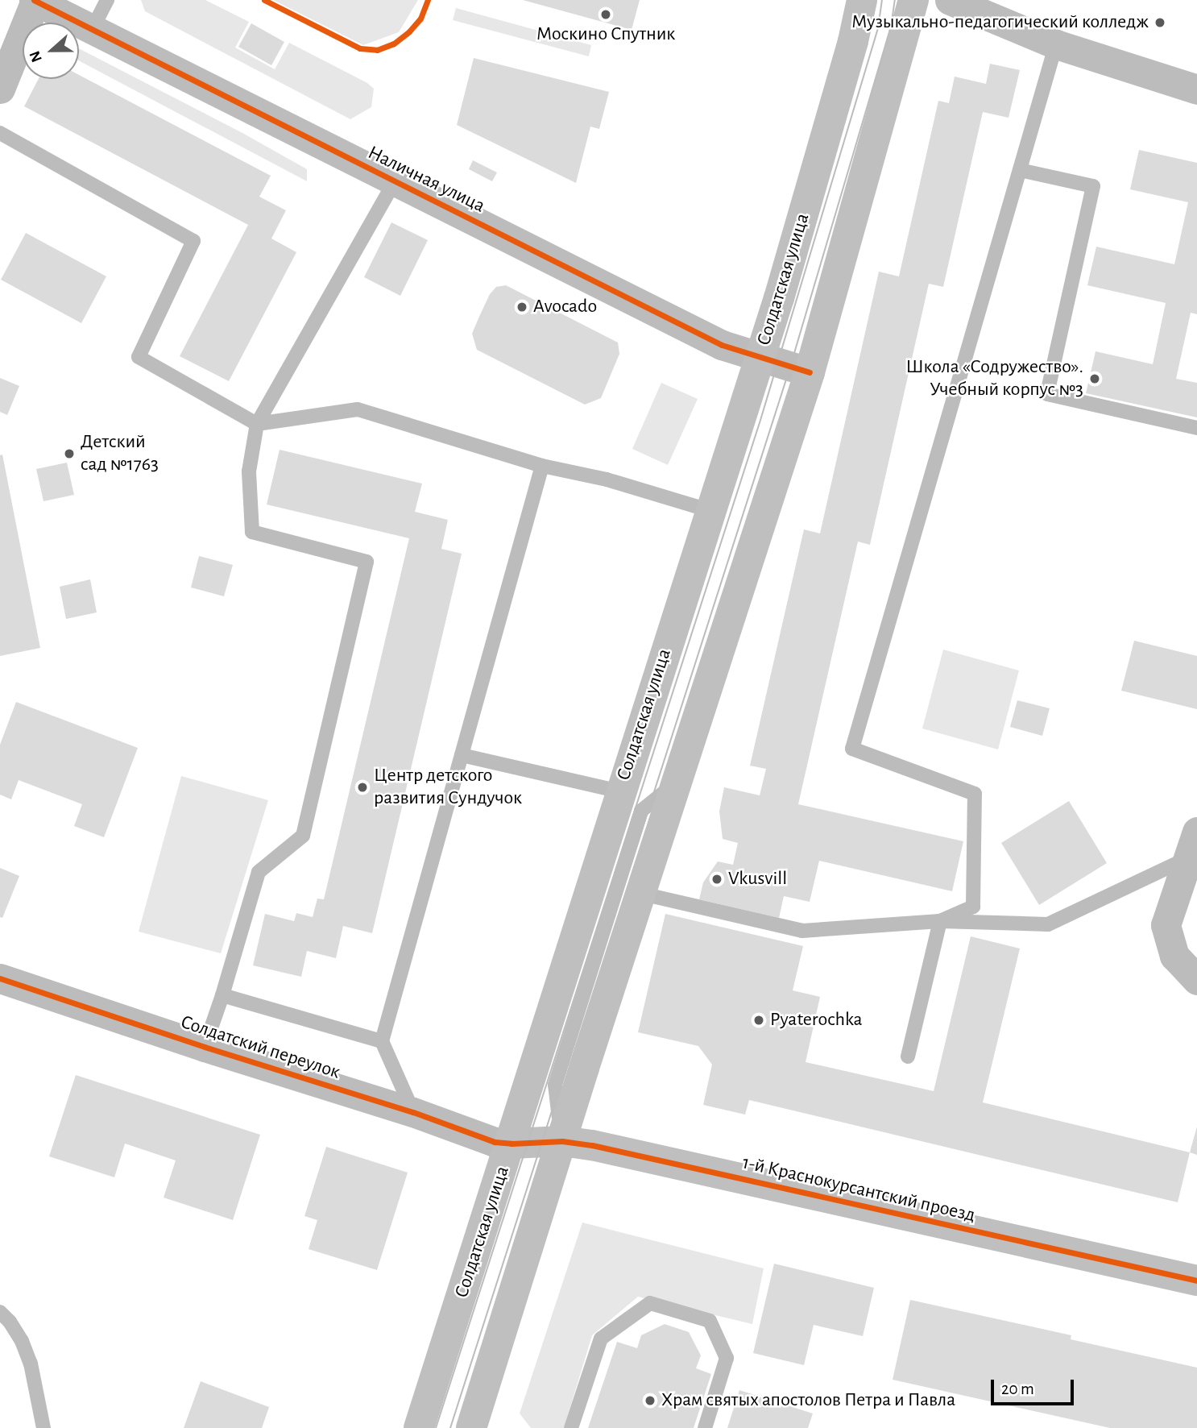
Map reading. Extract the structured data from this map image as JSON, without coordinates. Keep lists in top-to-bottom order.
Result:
{
  "streets": {
    "main road": ["Солдатская улица", "1-й Краснокурсантский проезд"],
    "street": ["Наличная улица", "Солдатский переулок"]
  },
  "crossings": [
    ["Наличная улица", "Солдатская улица"],
    ["Солдатская улица", "Солдатский переулок"],
    ["Солдатская улица", "1-й Краснокурсантский проезд"],
    ["Солдатский переулок", "1-й Краснокурсантский проезд"]
  ],
  "places": [
    "Москино Спутник",
    "Музыкально-педагогический колледж",
    "Avocado",
    "Школа «Содружество». Учебный корпус №3",
    "Детский сад №1763",
    "Центр детского развития Сундучок",
    "Vkusvill",
    "Pyaterochka",
    "Храм святых апостолов Петра и Павла"
  ],
  "scale_bar": "20 m",
  "north": "left"
}
